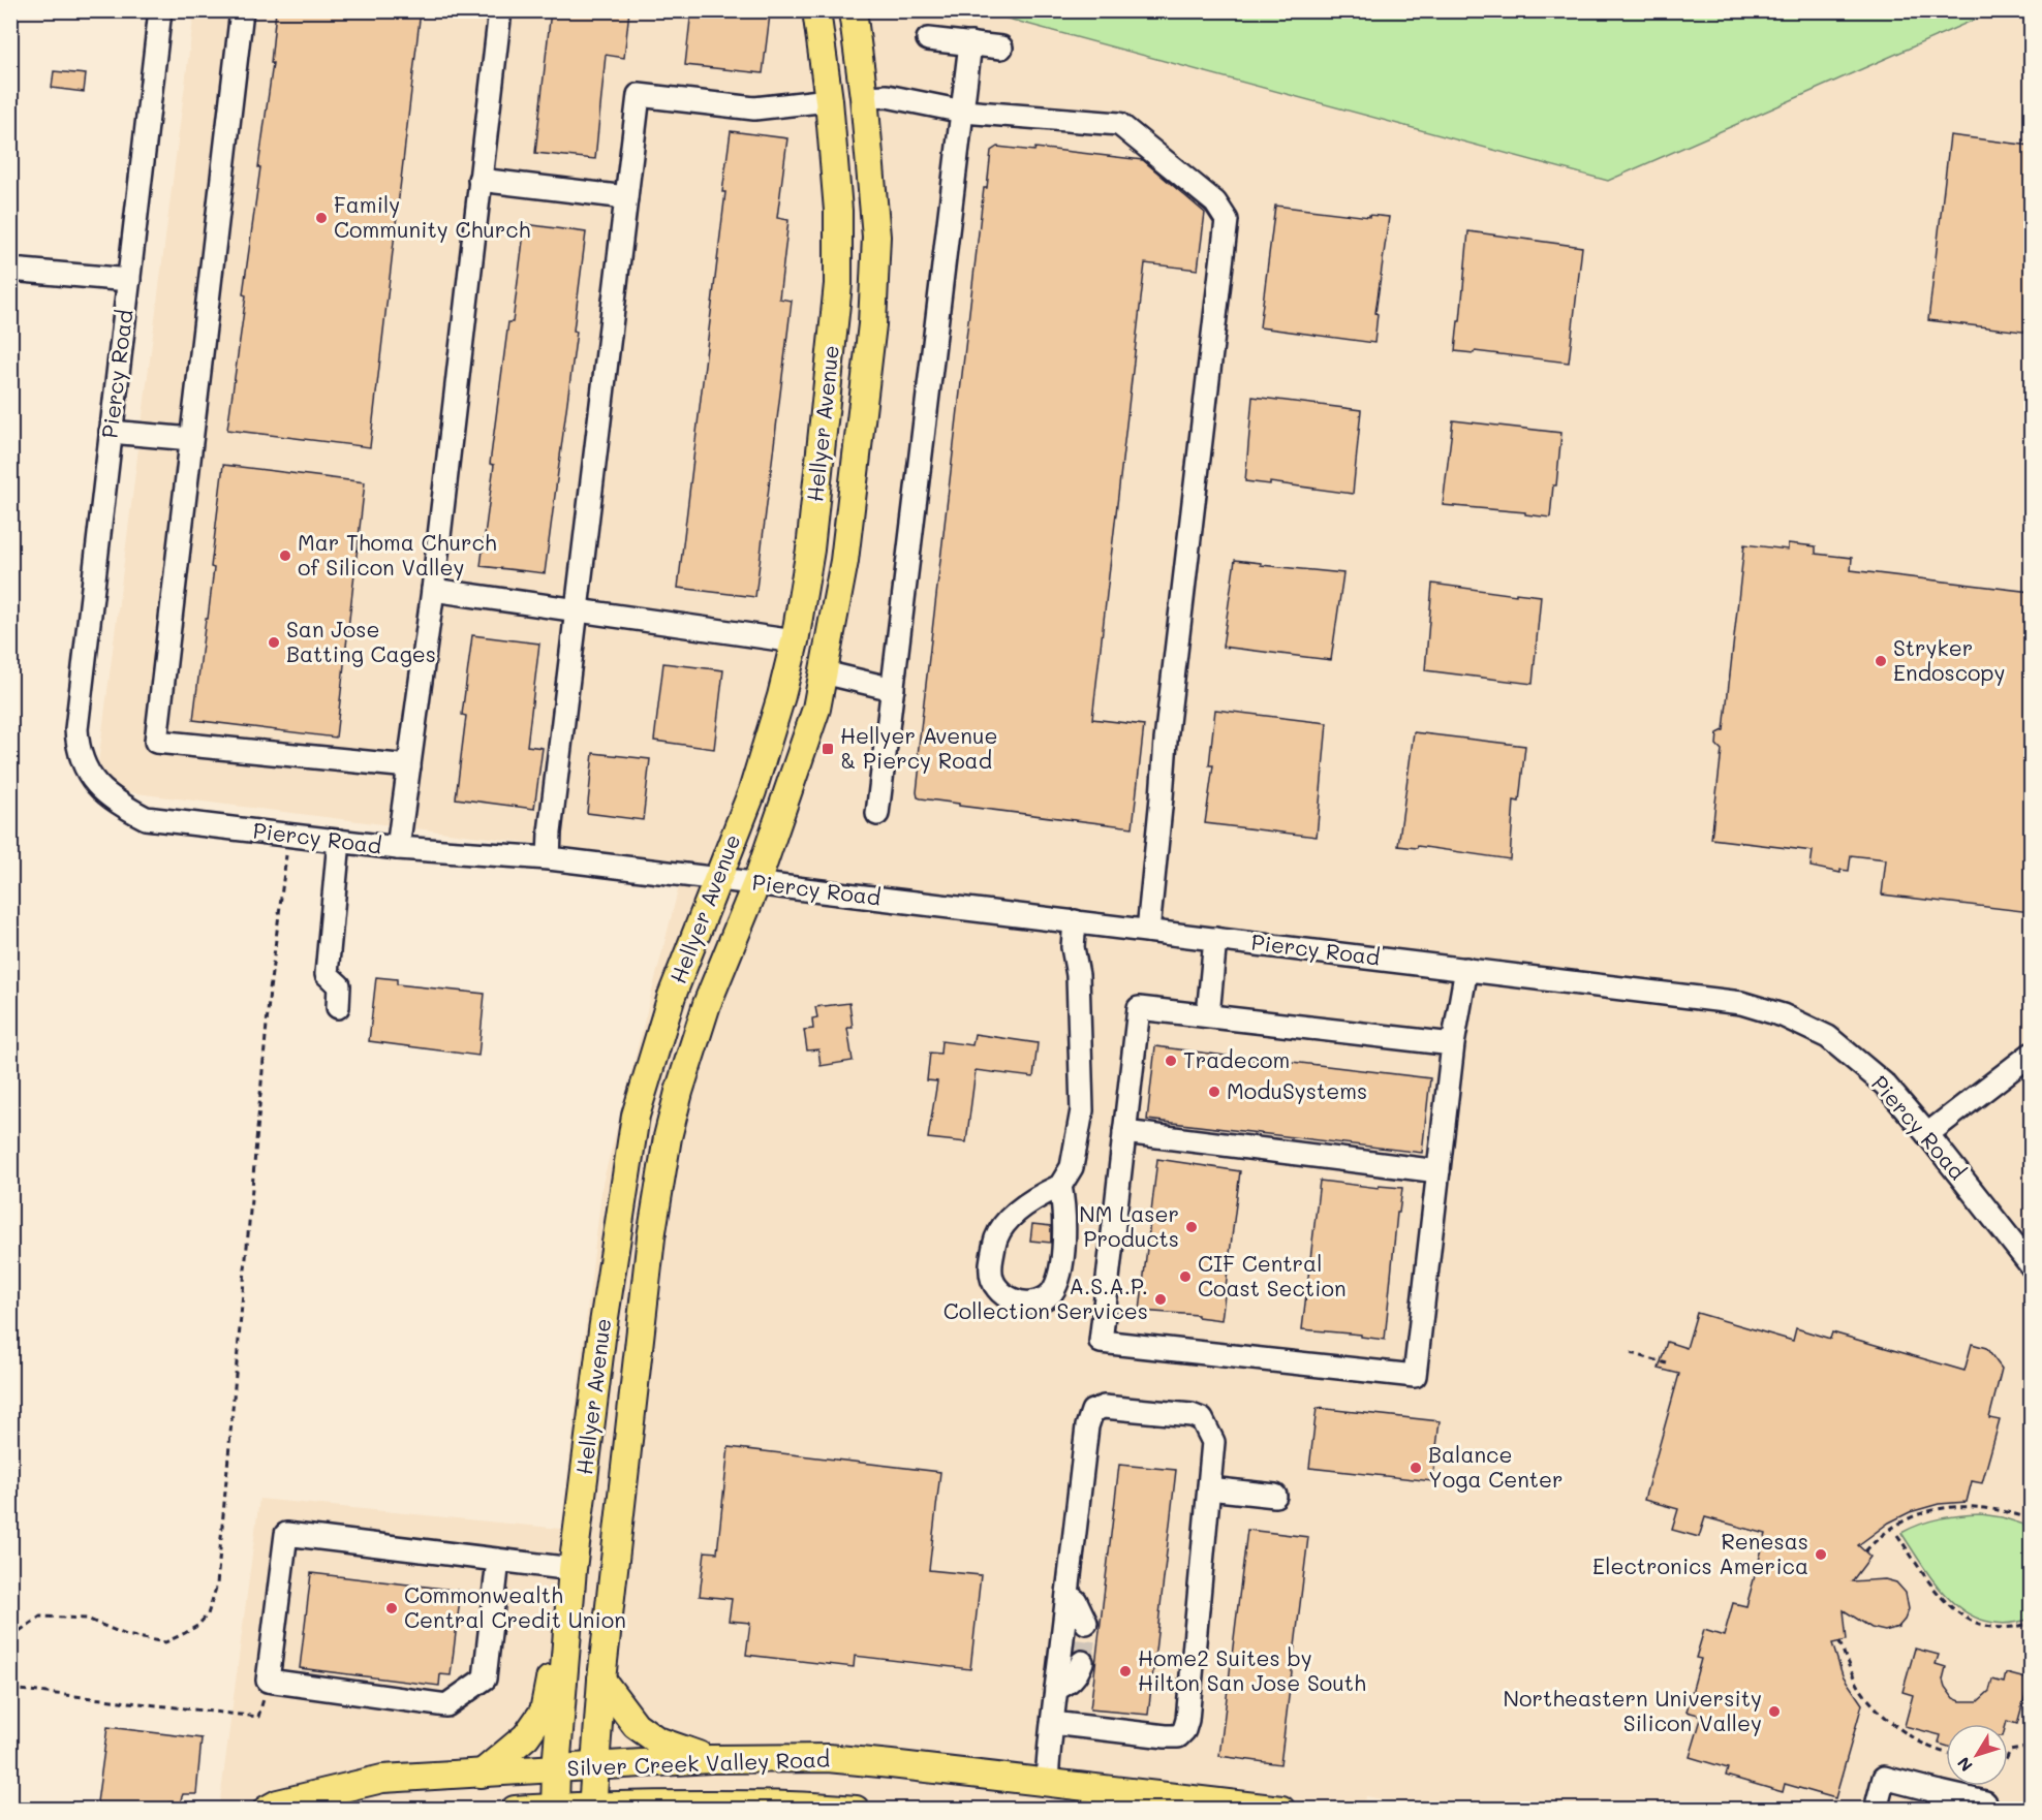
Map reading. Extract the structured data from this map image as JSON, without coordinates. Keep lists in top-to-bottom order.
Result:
{
  "streets": {
    "main road": ["Hellyer Avenue", "Silver Creek Valley Road"],
    "street": ["Piercy Road"]
  },
  "crossings": [
    ["Piercy Road", "Hellyer Avenue"],
    ["Hellyer Avenue", "Silver Creek Valley Road"]
  ],
  "places": {
    "other": [
      "Family Community Church",
      "Mar Thoma Church of Silicon Valley",
      "San Jose Batting Cages",
      "Stryker Endoscopy",
      "Tradecom",
      "ModuSystems",
      "NM Laser Products",
      "CIF Central Coast Section",
      "A.S.A.P. Collection Services",
      "Balance Yoga Center",
      "Renesas Electronics America",
      "Commonwealth Central Credit Union",
      "Home2 Suites by Hilton San Jose South",
      "Northeastern University Silicon Valley"
    ],
    "transit": ["Hellyer Avenue & Piercy Road"]
  },
  "north": "bottom left"
}
